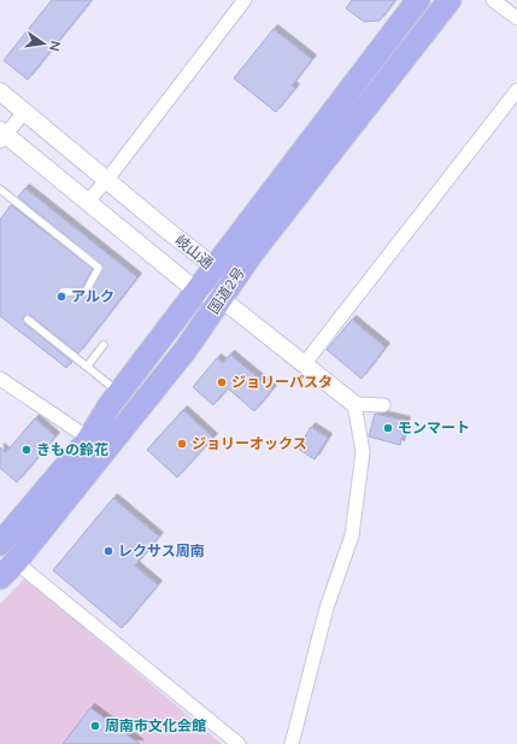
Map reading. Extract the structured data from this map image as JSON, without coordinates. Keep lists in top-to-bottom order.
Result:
{
  "streets": {
    "highway": ["国道2号"],
    "street": ["岐山通"]
  },
  "crossings": [
    ["岐山通", "国道2号"]
  ],
  "places": [
    "アルク",
    "ジョリーパスタ",
    "モンマート",
    "ジョリーオックス",
    "きもの鈴花",
    "レクサス周南",
    "周南市文化会館"
  ],
  "north": "right"
}
